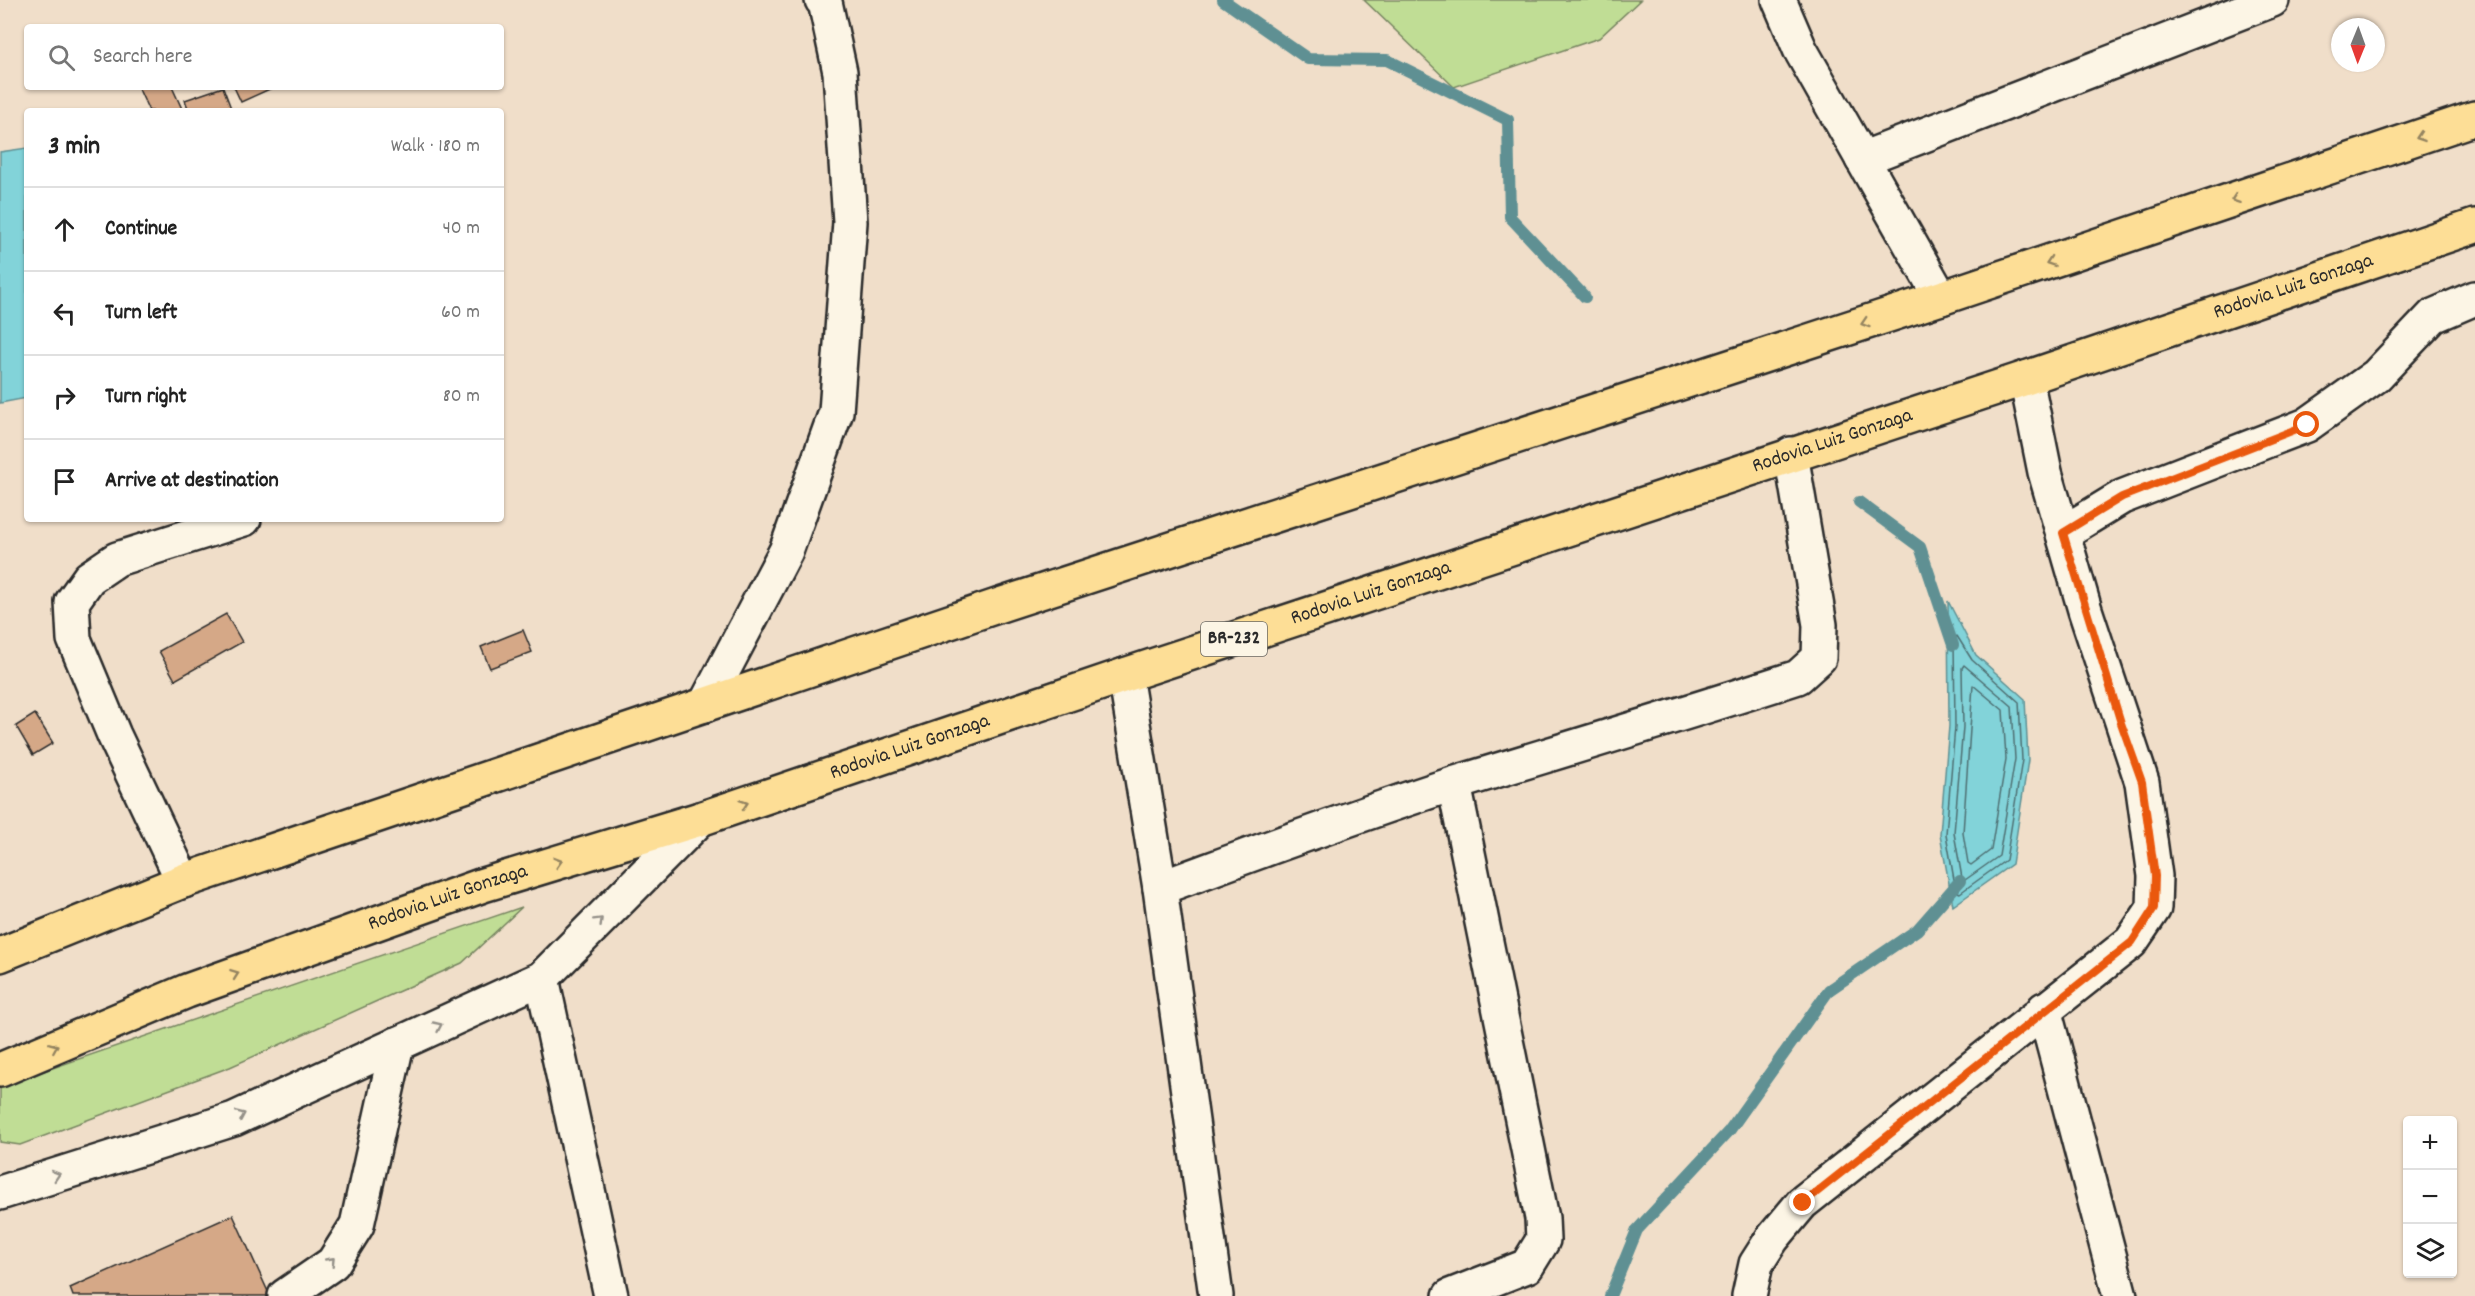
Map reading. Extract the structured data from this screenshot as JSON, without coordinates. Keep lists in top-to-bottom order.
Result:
{
  "streets": {
    "highway": ["Rodovia Luiz Gonzaga", "BR-232"]
  },
  "north": "bottom",
  "page": {
    "search": "Search here",
    "heading": ["3 min", "Walk · 180 m"],
    "list": [
      ["Continue", "40 m"],
      ["Turn left", "60 m"],
      ["Turn right", "80 m"],
      "Arrive at destination"
    ],
    "map_buttons": ["+", "−"]
  }
}
